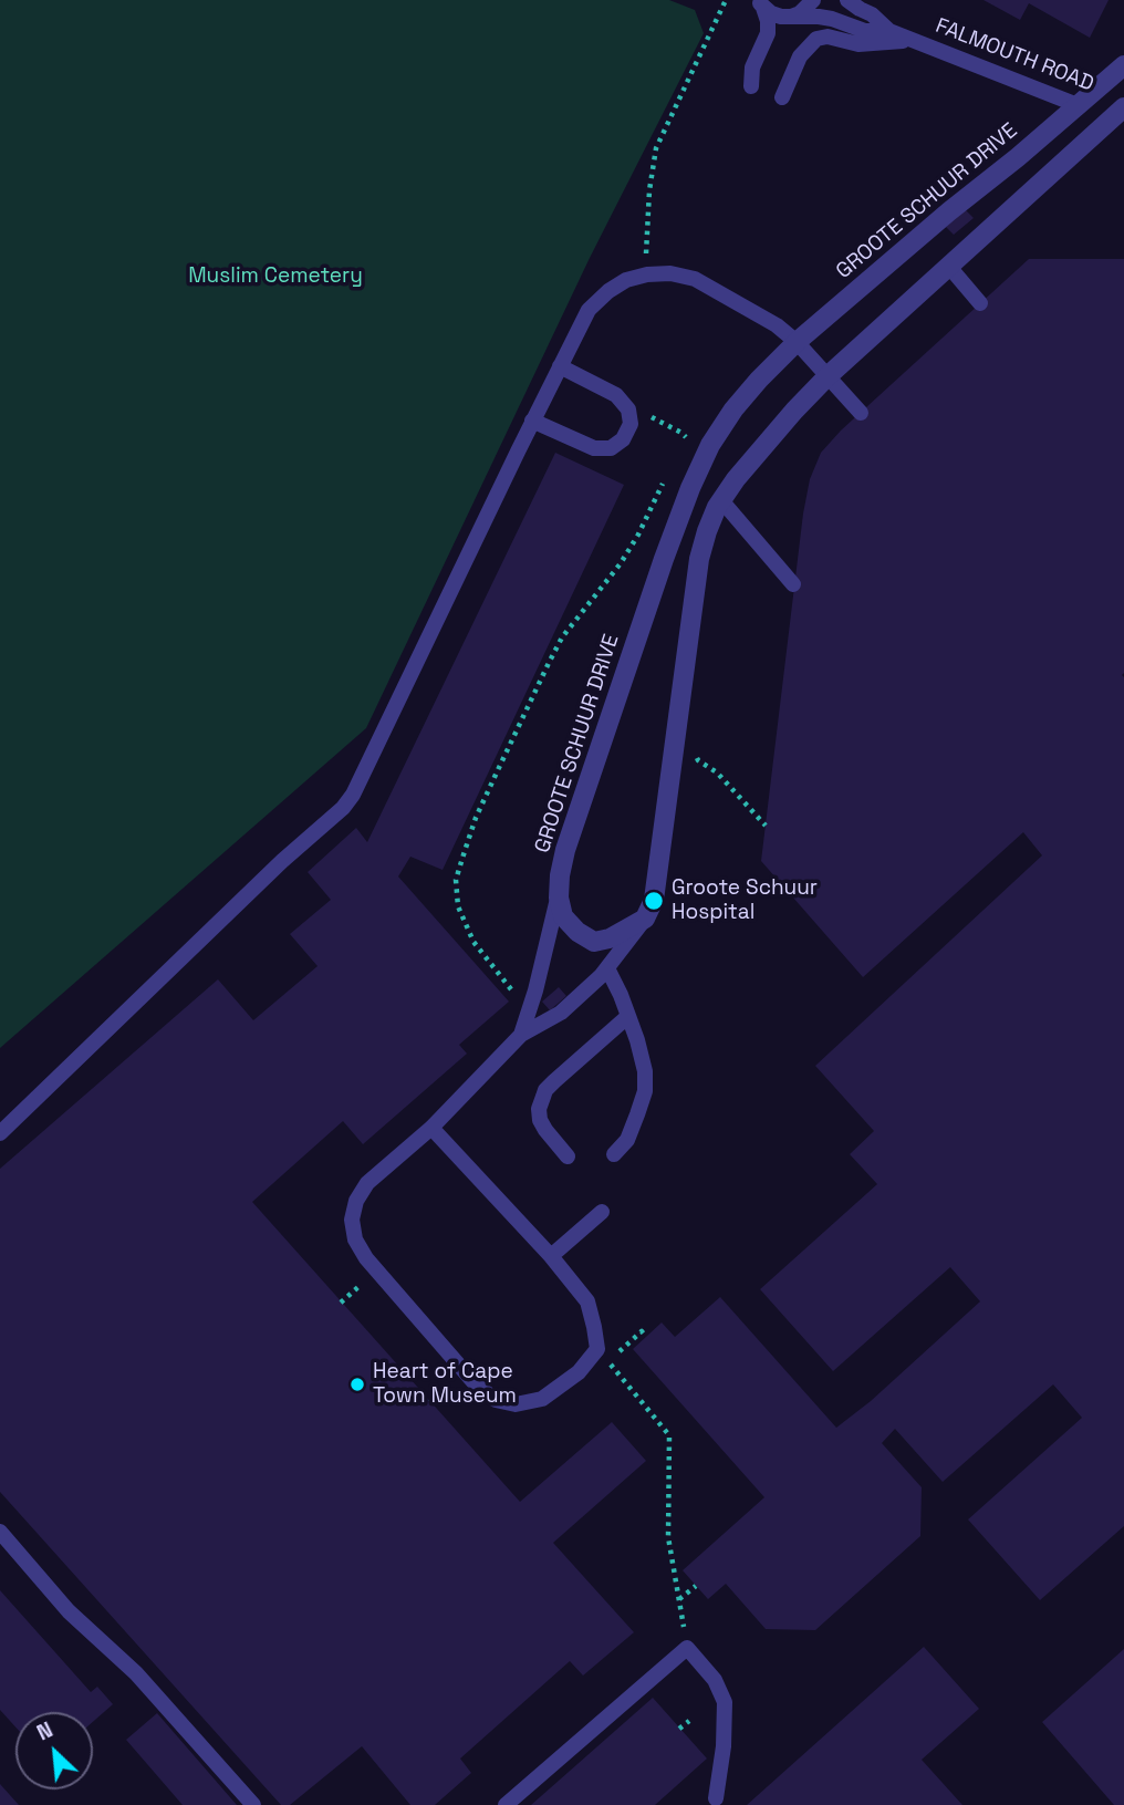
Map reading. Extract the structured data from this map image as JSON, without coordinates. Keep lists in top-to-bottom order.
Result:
{
  "streets": {
    "street": ["FALMOUTH ROAD", "GROOTE SCHUUR DRIVE"]
  },
  "crossings": [
    ["FALMOUTH ROAD", "GROOTE SCHUUR DRIVE"]
  ],
  "parks": ["Muslim Cemetery"],
  "places": ["Groote Schuur Hospital", "Heart of Cape Town Museum"],
  "north": "top left"
}
